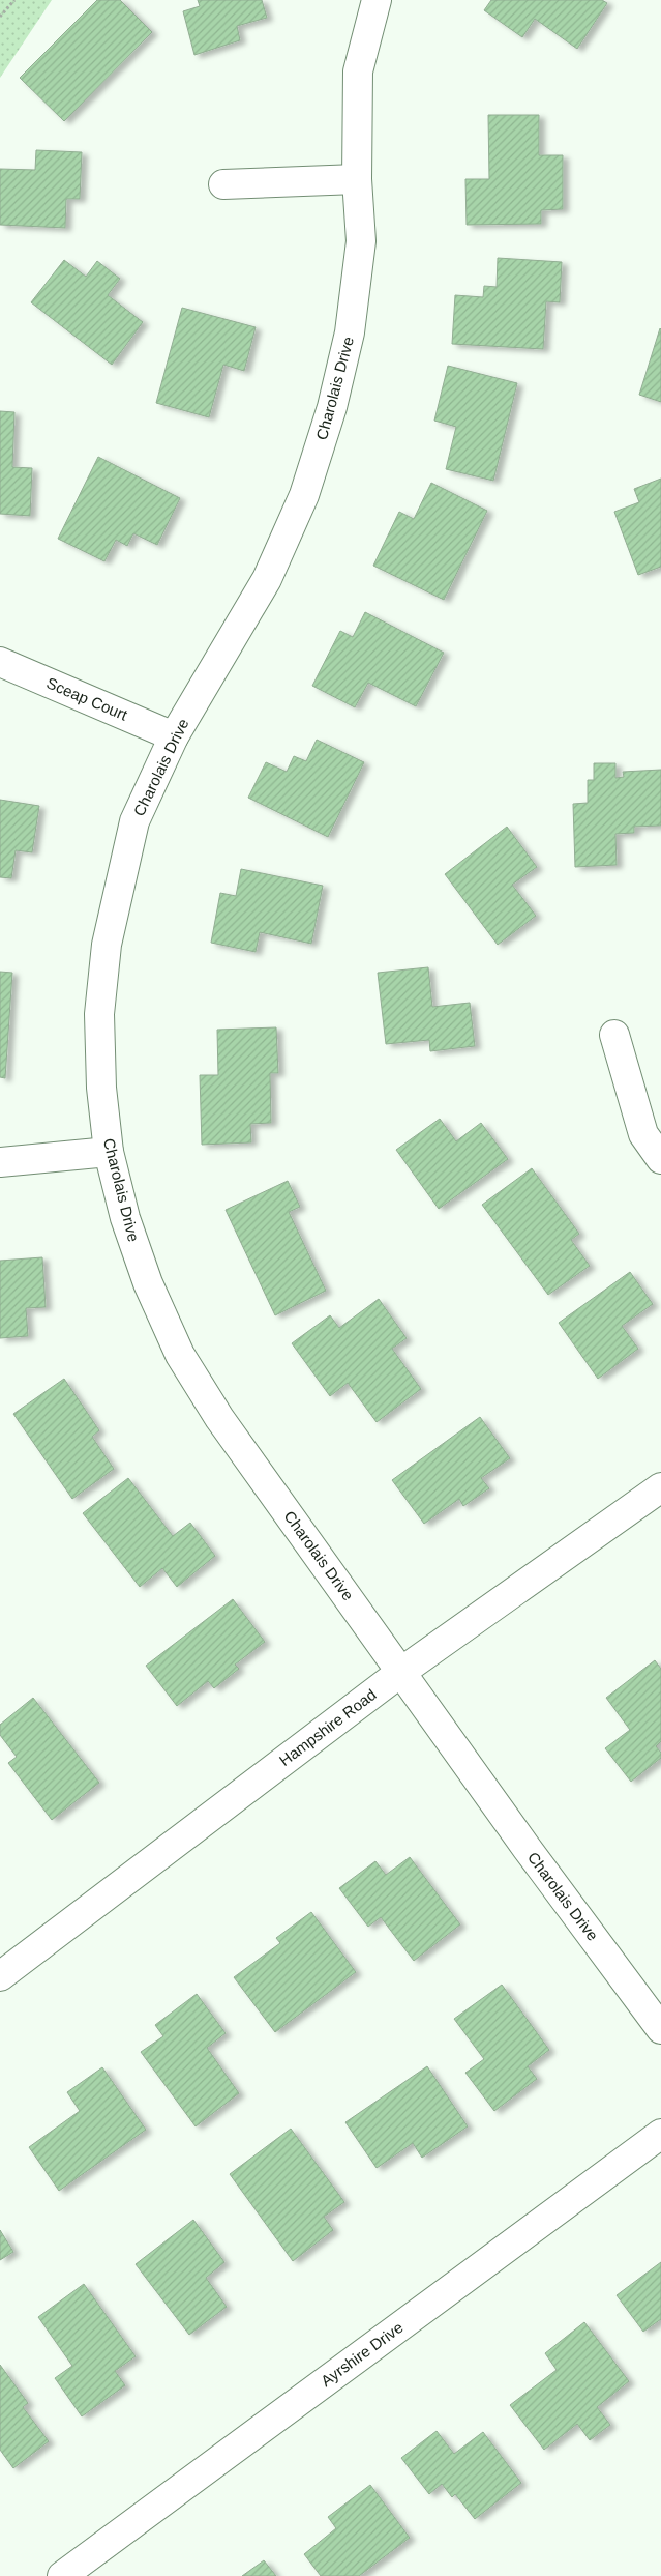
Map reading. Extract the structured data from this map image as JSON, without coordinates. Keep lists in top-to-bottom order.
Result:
{
  "streets": {
    "street": [
      "Charolais Drive",
      "Sceap Court",
      "Hampshire Road",
      "Ayrshire Drive"
    ]
  },
  "crossings": [
    ["Charolais Drive", "Sceap Court"],
    ["Charolais Drive", "Hampshire Road"]
  ]
}
